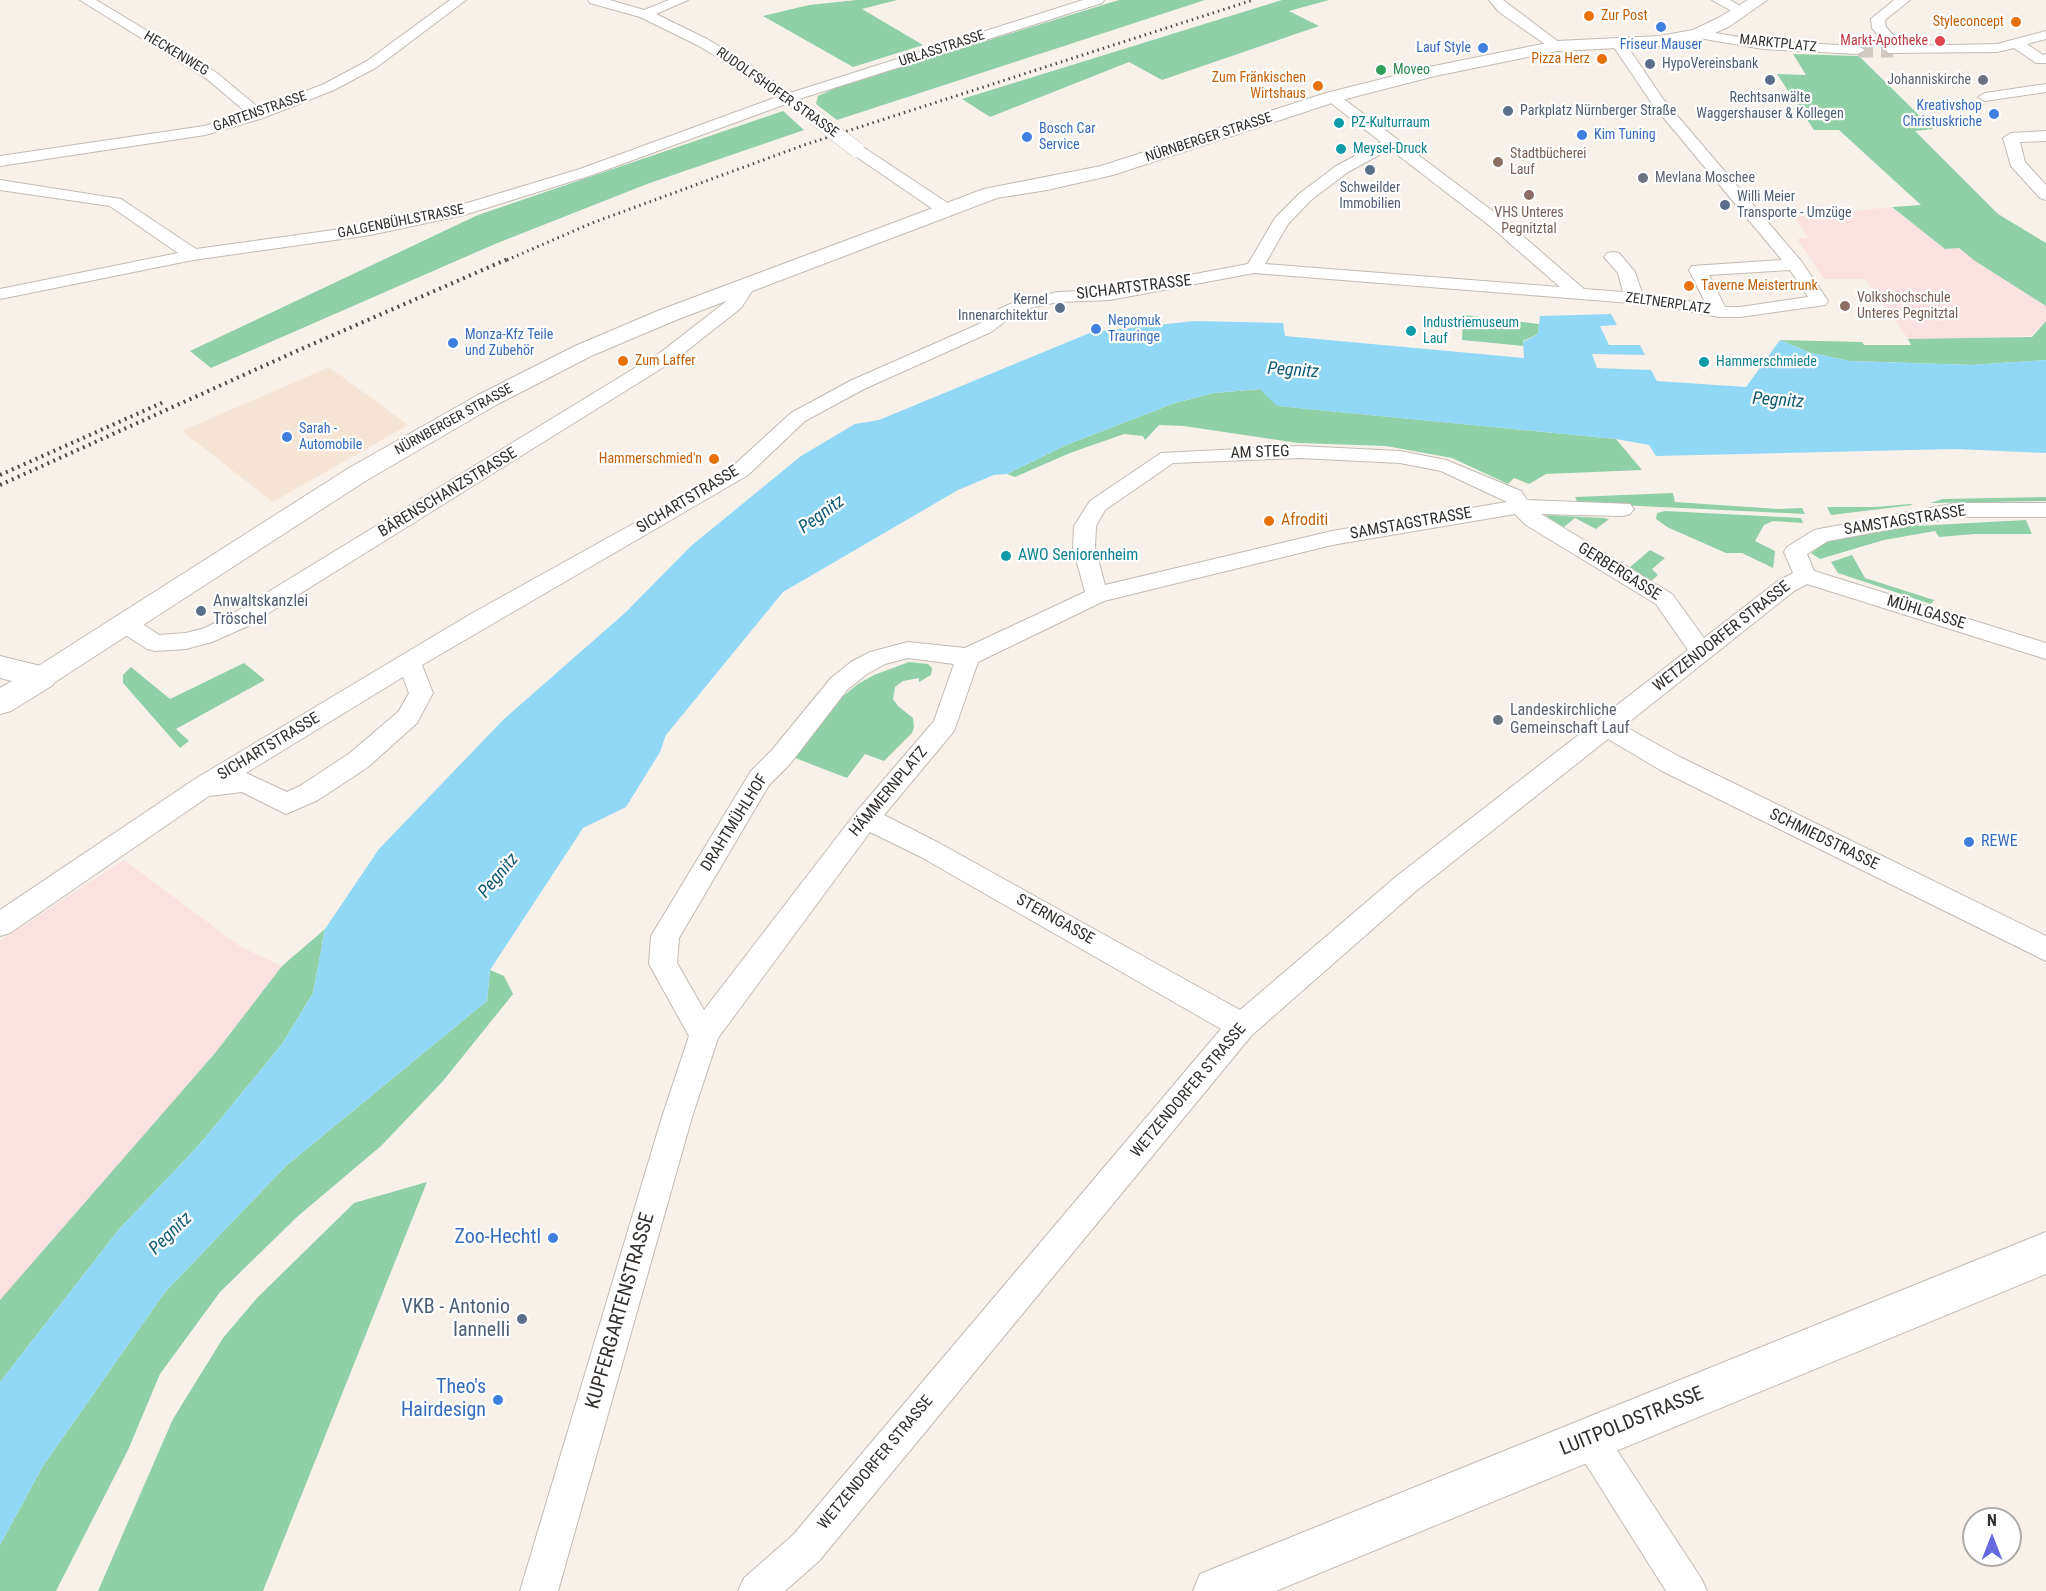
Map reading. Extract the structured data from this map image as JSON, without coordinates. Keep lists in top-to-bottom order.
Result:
{
  "streets": {
    "main road": ["NÜRNBERGER STRASSE", "LUITPOLDSTRASSE"],
    "street": [
      "MARKTPLATZ",
      "URLASSTRASSE",
      "HECKENWEG",
      "RUDOLFSHOFER STRASSE",
      "GARTENSTRASSE",
      "GALGENBÜHLSTRASSE",
      "SICHARTSTRASSE",
      "ZELTNERPLATZ",
      "AM STEG",
      "BÄRENSCHANZSTRASSE",
      "SAMSTAGSTRASSE",
      "GERBERGASSE",
      "MÜHLGASSE",
      "WETZENDORFER STRASSE",
      "HÄMMERNPLATZ",
      "DRAHTMÜHLHOF",
      "SCHMIEDSTRASSE",
      "STERNGASSE",
      "KUPFERGARTENSTRASSE"
    ]
  },
  "crossings": [
    ["MARKTPLATZ", "NÜRNBERGER STRASSE"],
    ["URLASSTRASSE", "RUDOLFSHOFER STRASSE"],
    ["URLASSTRASSE", "GALGENBÜHLSTRASSE"],
    ["HECKENWEG", "GARTENSTRASSE"],
    ["RUDOLFSHOFER STRASSE", "NÜRNBERGER STRASSE"],
    ["RUDOLFSHOFER STRASSE", "GALGENBÜHLSTRASSE"],
    ["NÜRNBERGER STRASSE", "BÄRENSCHANZSTRASSE"],
    ["SICHARTSTRASSE", "ZELTNERPLATZ"],
    ["AM STEG", "SAMSTAGSTRASSE"],
    ["AM STEG", "GERBERGASSE"],
    ["SAMSTAGSTRASSE", "GERBERGASSE"],
    ["SAMSTAGSTRASSE", "MÜHLGASSE"],
    ["SAMSTAGSTRASSE", "WETZENDORFER STRASSE"],
    ["GERBERGASSE", "WETZENDORFER STRASSE"],
    ["MÜHLGASSE", "WETZENDORFER STRASSE"],
    ["WETZENDORFER STRASSE", "SCHMIEDSTRASSE"],
    ["WETZENDORFER STRASSE", "STERNGASSE"],
    ["HÄMMERNPLATZ", "DRAHTMÜHLHOF"],
    ["HÄMMERNPLATZ", "STERNGASSE"],
    ["HÄMMERNPLATZ", "KUPFERGARTENSTRASSE"],
    ["DRAHTMÜHLHOF", "KUPFERGARTENSTRASSE"]
  ],
  "water": ["Pegnitz"],
  "places": [
    "Zur Post",
    "Styleconcept",
    "Friseur Mauser",
    "Markt-Apotheke",
    "Lauf Style",
    "Pizza Herz",
    "HypoVereinsbank",
    "Moveo",
    "Rechtsanwälte Waggershauser & Kollegen",
    "Johanniskirche",
    "Zum Fränkischen Wirtshaus",
    "Parkplatz Nürnberger Straße",
    "Kreativshop Christuskriche",
    "PZ-Kulturraum",
    "Kim Tuning",
    "Bosch Car Service",
    "Meysel-Druck",
    "Stadtbücherei Lauf",
    "Schweilder Immobilien",
    "Mevlana Moschee",
    "VHS Unteres Pegnitztal",
    "Willi Meier Transporte - Umzüge",
    "Taverne Meistertrunk",
    "Volkshochschule Unteres Pegnitztal",
    "Kernel Innenarchitektur",
    "Nepomuk Trauringe",
    "Industriemuseum Lauf",
    "Monza-Kfz Teile und Zubehör",
    "Zum Laffer",
    "Hammerschmiede",
    "Sarah - Automobile",
    "Hammerschmied'n",
    "Afroditi",
    "AWO Seniorenheim",
    "Anwaltskanzlei Tröschel",
    "Landeskirchliche Gemeinschaft Lauf",
    "REWE",
    "Zoo-Hechtl",
    "VKB - Antonio Iannelli",
    "Theo's Hairdesign"
  ],
  "north": "top"
}
